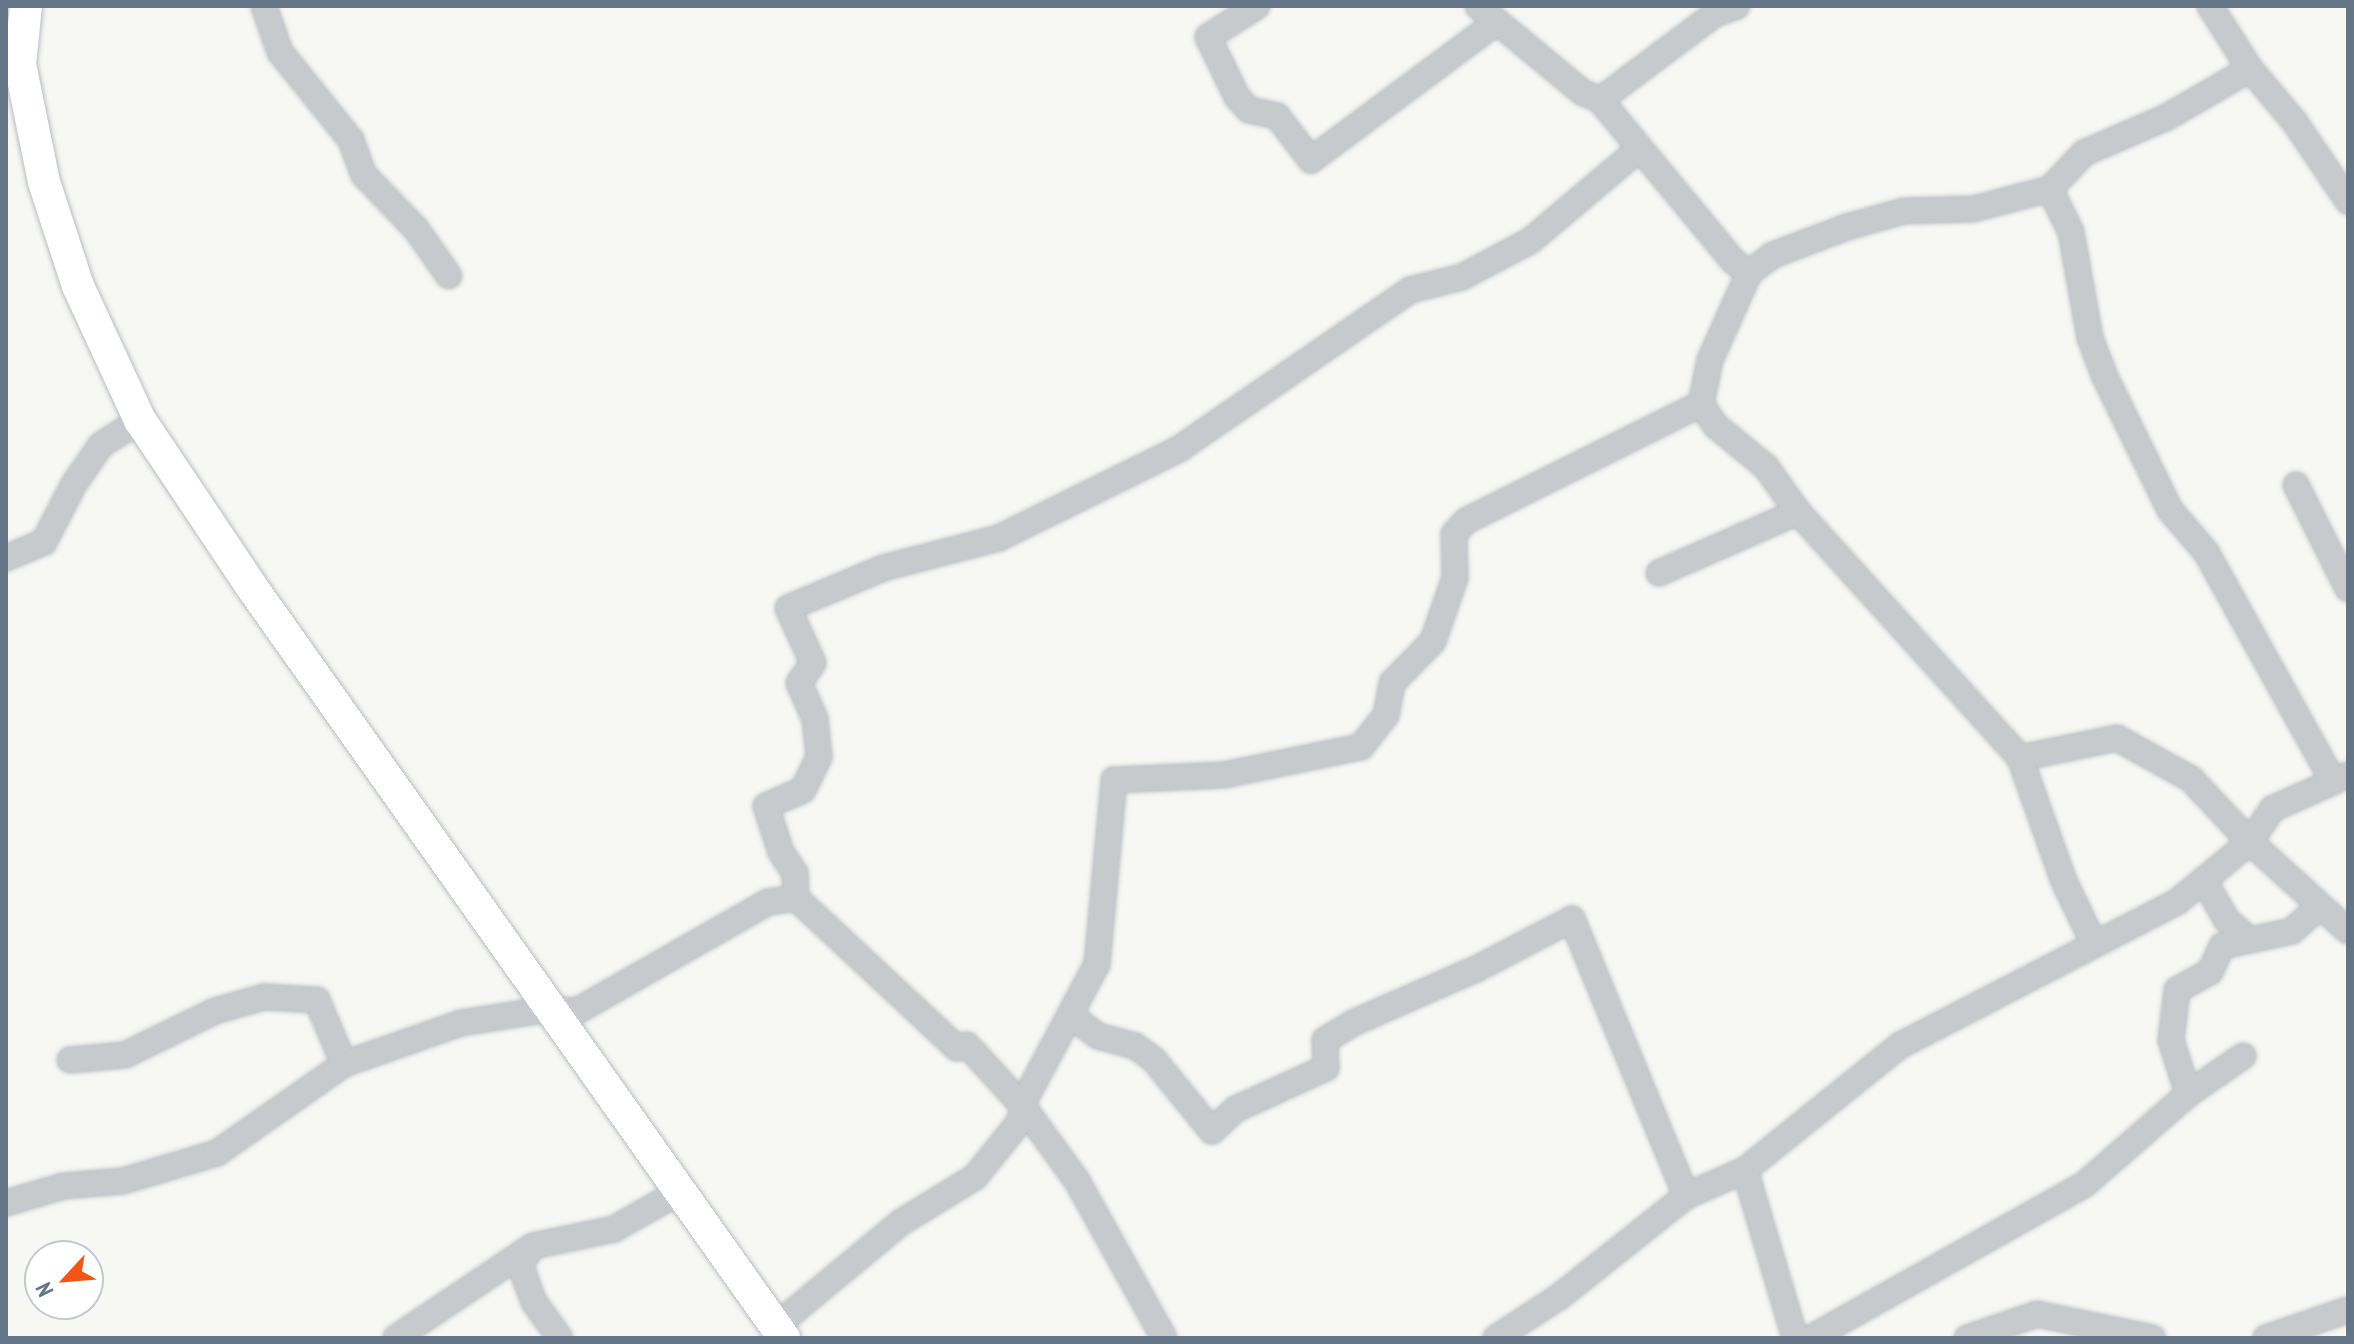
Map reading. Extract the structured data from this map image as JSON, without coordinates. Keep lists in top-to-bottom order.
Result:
{
  "north": "bottom left"
}
